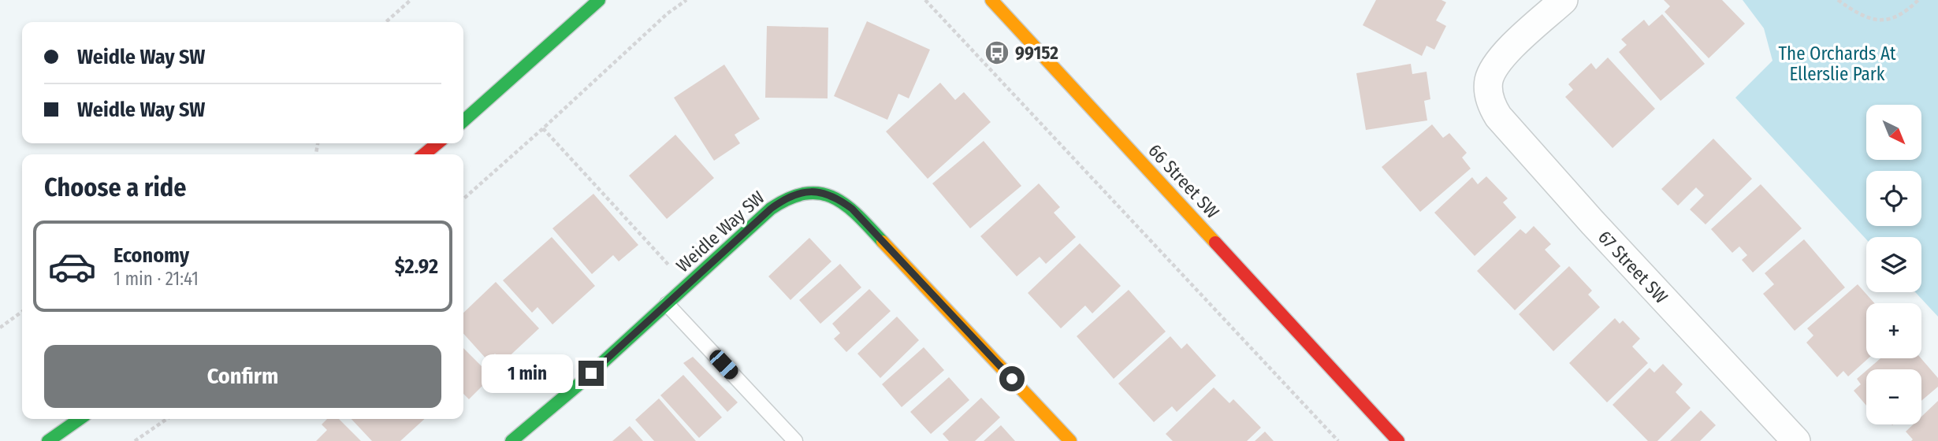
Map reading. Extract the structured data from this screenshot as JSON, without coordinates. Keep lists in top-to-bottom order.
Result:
{
  "streets": {
    "main road": ["66 Street SW", "Weidle Way SW"],
    "street": ["67 Street SW"]
  },
  "parks": ["The Orchards At Ellerslie Park"],
  "places": {
    "bus stop": ["99152"]
  },
  "north": "bottom right",
  "page": {
    "banner": ["Weidle Way SW", "Weidle Way SW"],
    "map_buttons": ["+", "−"],
    "heading": "Choose a ride",
    "list": [
      {
        "name": "Economy",
        "note": "1 min · 21:41",
        "value": "$2.92"
      }
    ],
    "buttons": "Confirm",
    "bubble": "1 min"
  }
}
